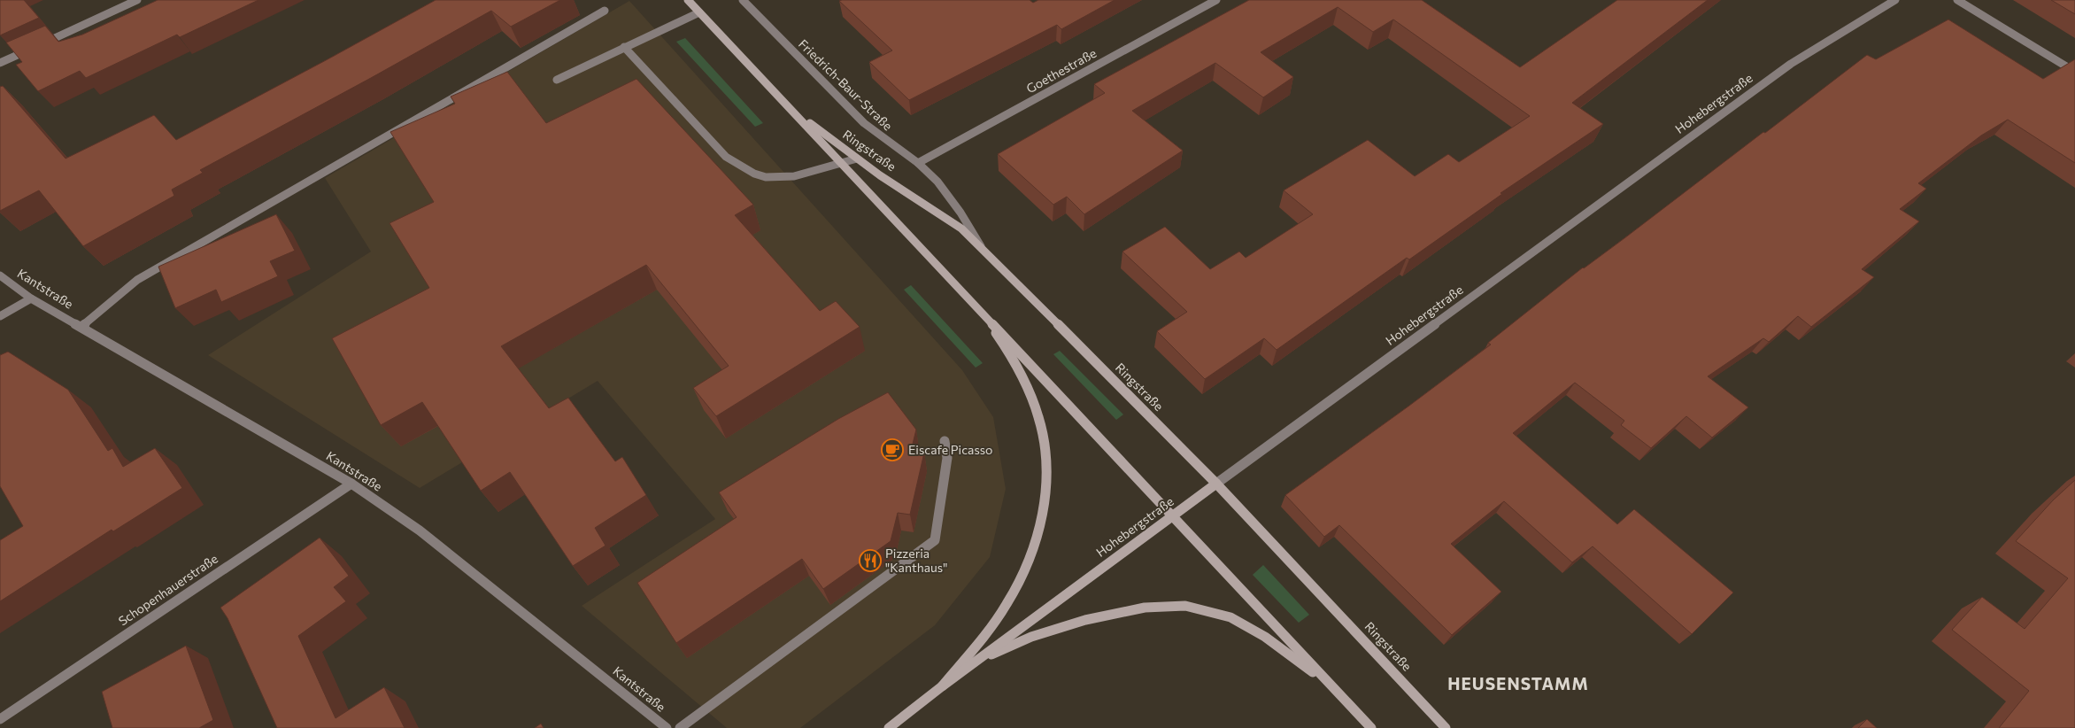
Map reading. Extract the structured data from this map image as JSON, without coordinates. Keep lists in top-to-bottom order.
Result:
{
  "streets": {
    "main road": ["Hohebergstraße", "Ringstraße"],
    "street": [
      "Goethestraße",
      "Friedrich-Baur-Straße",
      "Kantstraße",
      "Schopenhauerstraße"
    ]
  },
  "crossings": [
    ["Goethestraße", "Friedrich-Baur-Straße"],
    ["Friedrich-Baur-Straße", "Ringstraße"],
    ["Hohebergstraße", "Ringstraße"],
    ["Kantstraße", "Schopenhauerstraße"]
  ],
  "districts": ["HEUSENSTAMM"],
  "places": {
    "cafe": ["Eiscafe Picasso"],
    "restaurant": ["Pizzeria \"Kanthaus\""]
  }
}
